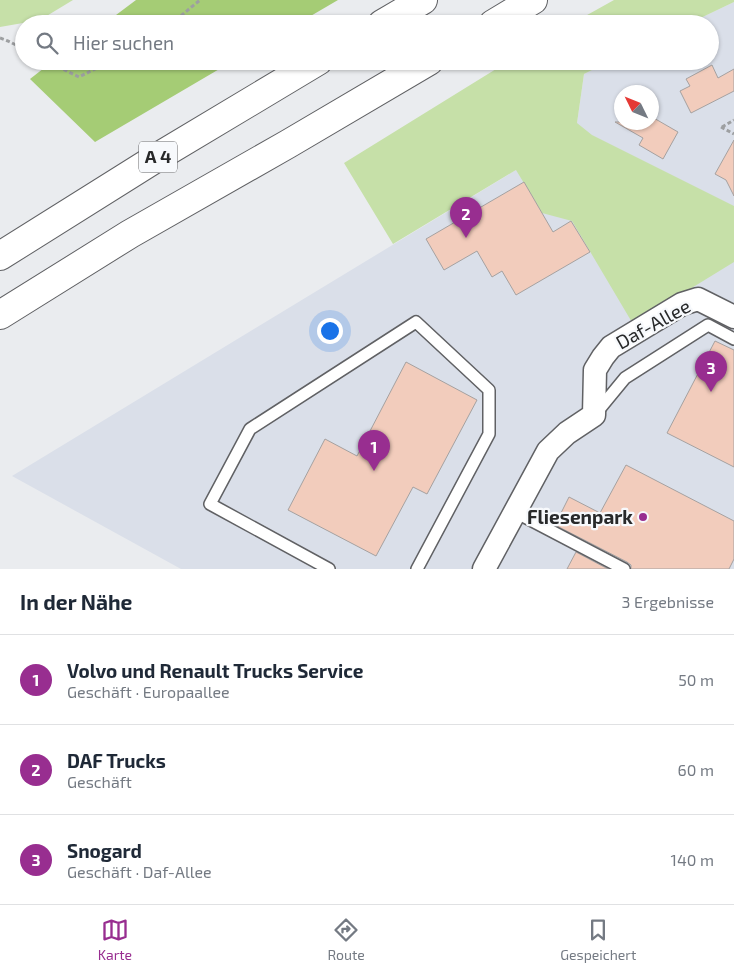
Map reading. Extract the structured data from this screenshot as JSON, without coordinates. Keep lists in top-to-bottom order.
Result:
{
  "streets": {
    "highway": ["A 4"],
    "street": ["Daf-Allee"]
  },
  "places": ["Fliesenpark"],
  "north": "top left",
  "page": {
    "search": "Hier suchen",
    "pins": ["2", "3", "1"],
    "heading": ["In der Nähe", "3 Ergebnisse"],
    "list": [
      {
        "mark": "1",
        "name": "Volvo und Renault Trucks Service",
        "note": "Geschäft · Europaallee",
        "value": "50 m"
      },
      {
        "mark": "2",
        "name": "DAF Trucks",
        "note": "Geschäft",
        "value": "60 m"
      },
      {
        "mark": "3",
        "name": "Snogard",
        "note": "Geschäft · Daf-Allee",
        "value": "140 m"
      }
    ],
    "nav": ["Karte", "Route", "Gespeichert"]
  }
}
